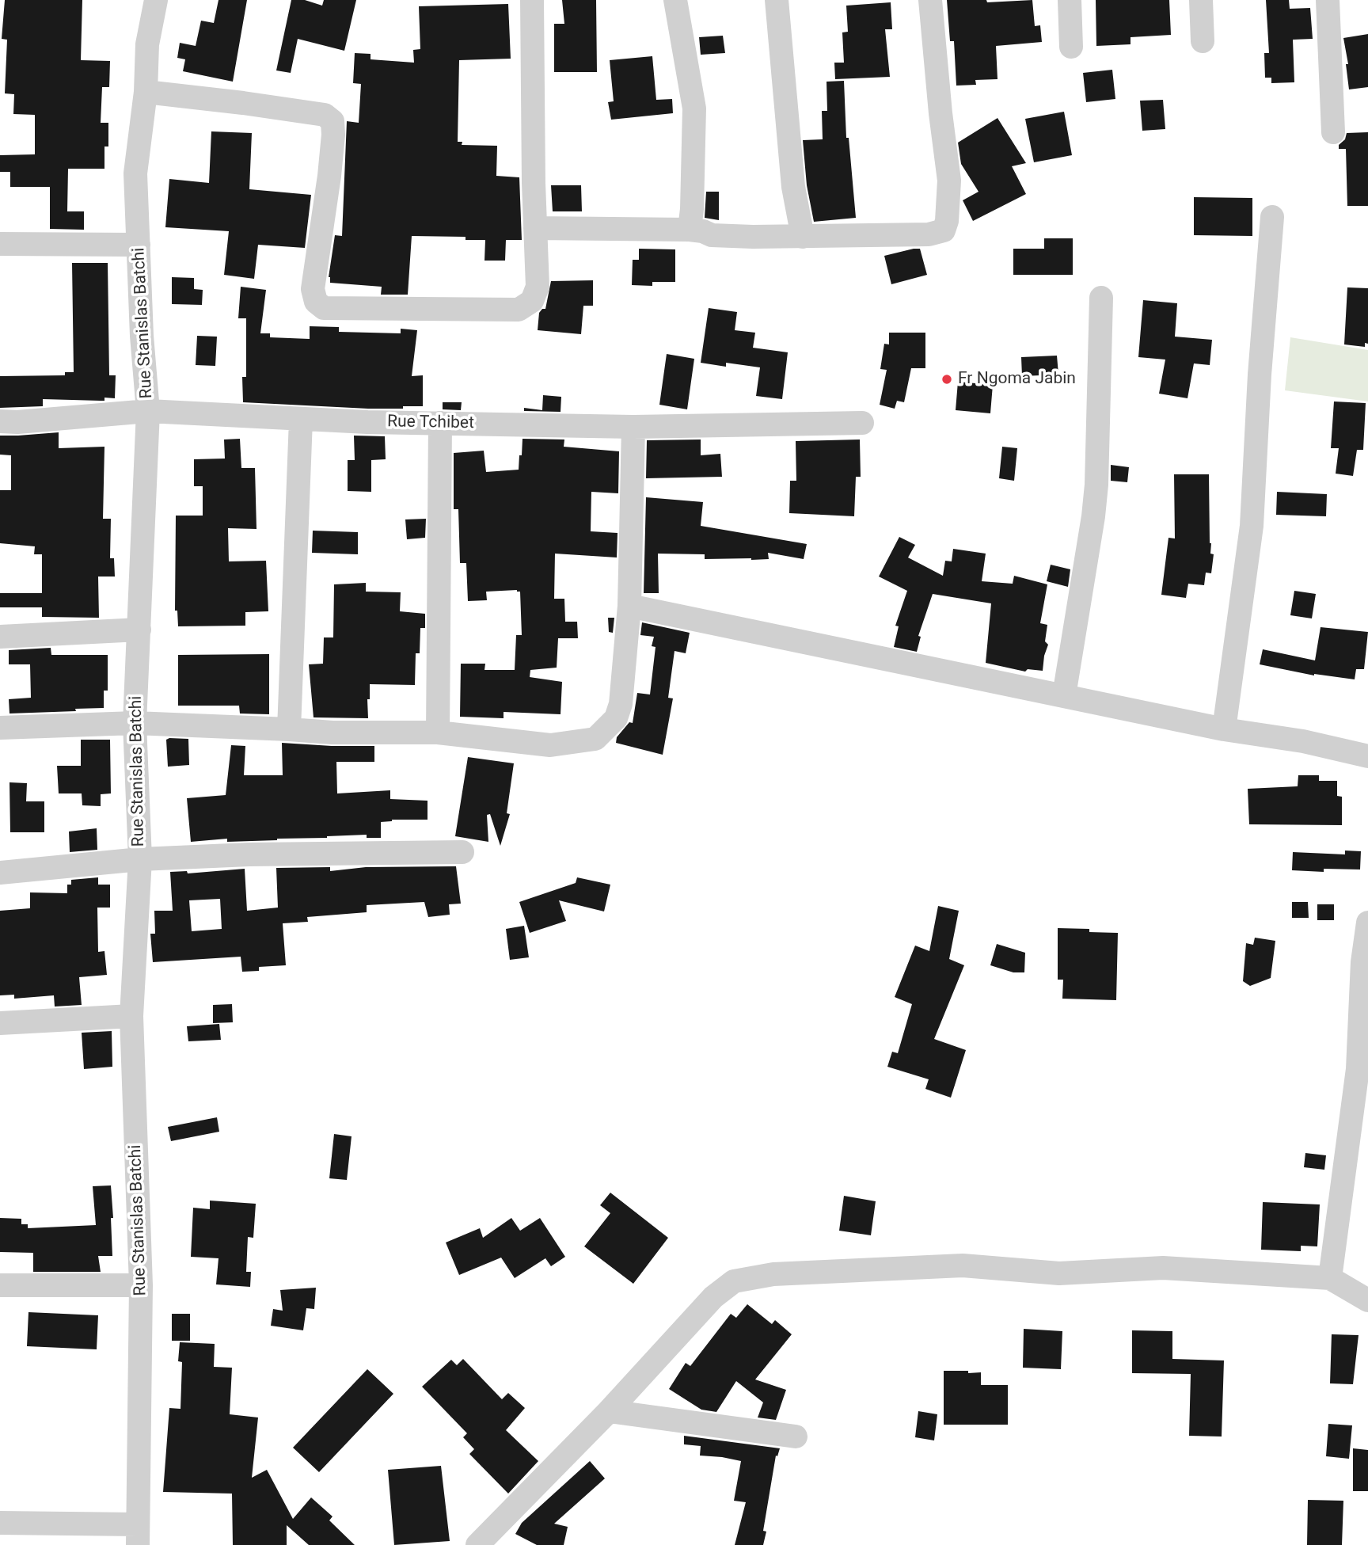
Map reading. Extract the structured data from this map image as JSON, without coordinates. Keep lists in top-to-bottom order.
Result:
{
  "streets": {
    "street": ["Rue Stanislas Batchi", "Rue Tchibet"]
  },
  "crossings": [
    ["Rue Stanislas Batchi", "Rue Tchibet"]
  ],
  "places": ["Fr Ngoma Jabin"]
}
